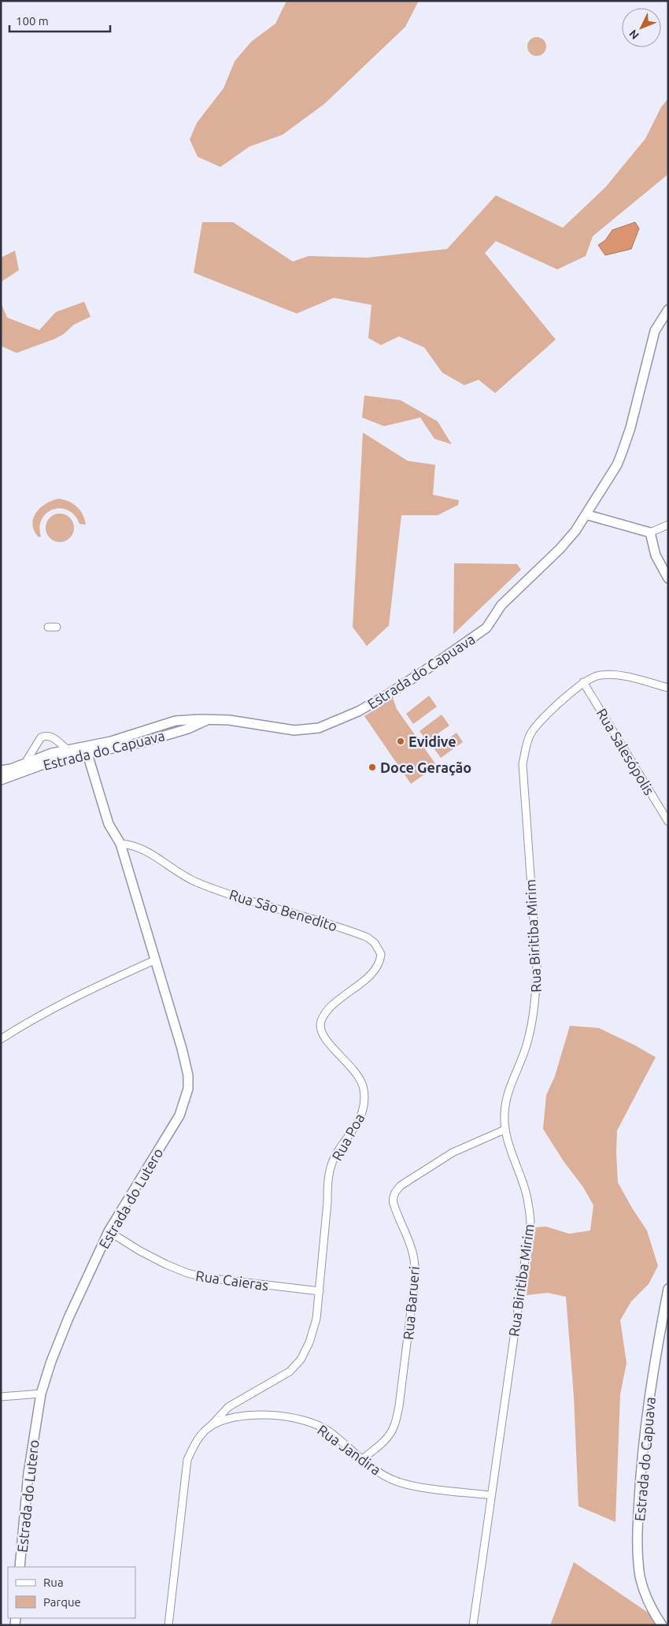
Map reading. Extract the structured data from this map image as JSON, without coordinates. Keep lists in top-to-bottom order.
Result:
{
  "streets": {
    "street": [
      "Estrada do Capuava",
      "Rua Salesópolis",
      "Rua São Benedito",
      "Rua Biritiba Mirim",
      "Rua Poa",
      "Estrada do Lutero",
      "Rua Caieras",
      "Rua Barueri",
      "Rua Jandira"
    ]
  },
  "crossings": [
    ["Estrada do Capuava", "Estrada do Lutero"],
    ["Rua Salesópolis", "Rua Biritiba Mirim"],
    ["Rua São Benedito", "Rua Poa"],
    ["Rua São Benedito", "Estrada do Lutero"],
    ["Rua Biritiba Mirim", "Rua Barueri"],
    ["Rua Biritiba Mirim", "Rua Jandira"],
    ["Rua Poa", "Rua Caieras"],
    ["Rua Poa", "Rua Jandira"],
    ["Estrada do Lutero", "Rua Caieras"],
    ["Rua Caieras", "Rua Jandira"],
    ["Rua Barueri", "Rua Jandira"]
  ],
  "places": ["Evidive", "Doce Geração"],
  "legend": ["Rua", "Parque"],
  "scale_bar": "100 m",
  "north": "bottom left"
}
